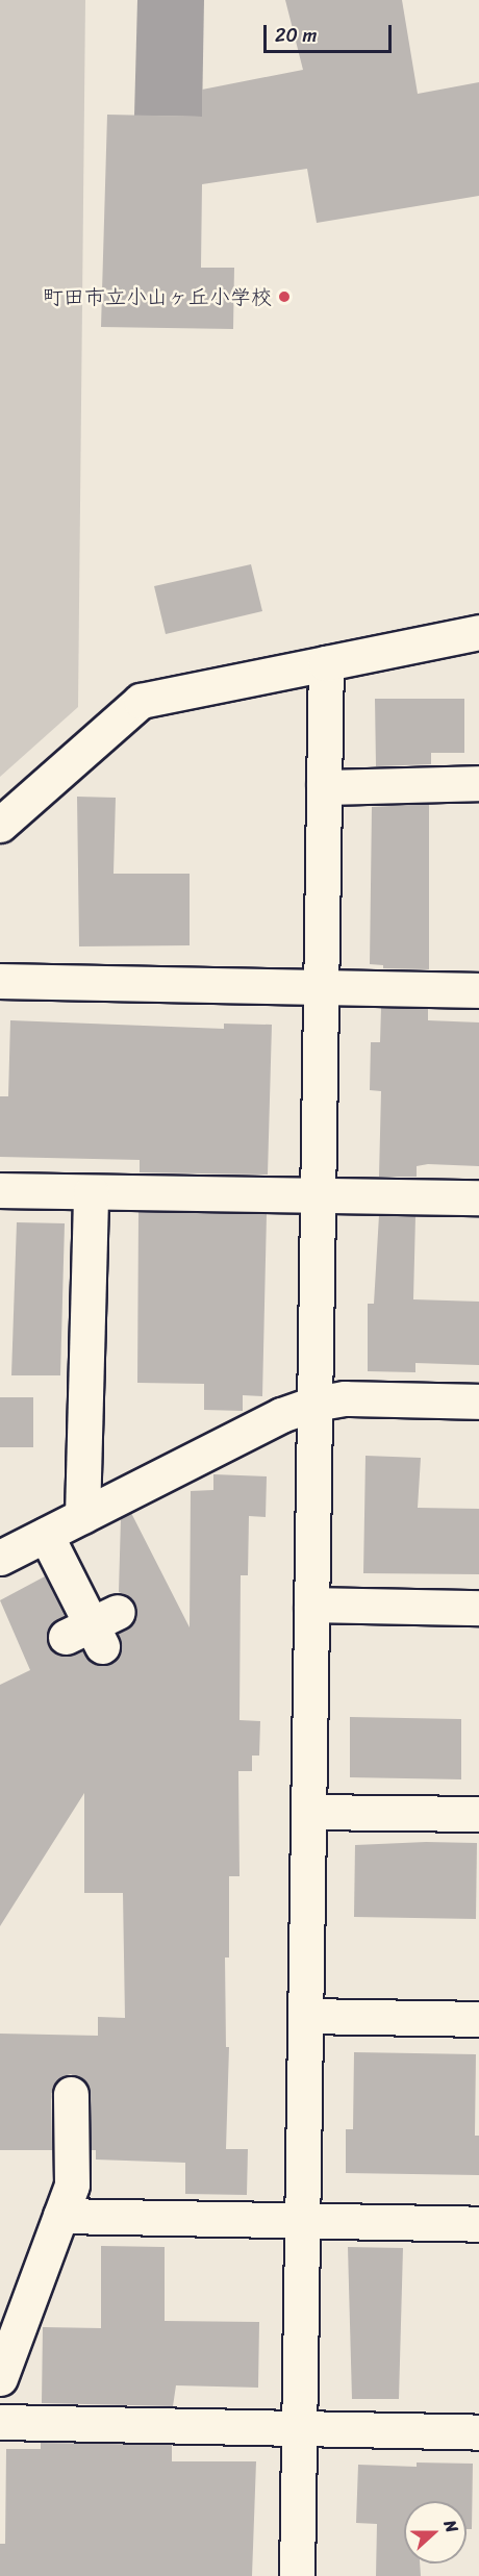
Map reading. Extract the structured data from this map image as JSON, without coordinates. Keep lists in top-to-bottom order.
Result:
{
  "places": ["町田市立小山ヶ丘小学校"],
  "scale_bar": "20 m",
  "north": "right"
}
